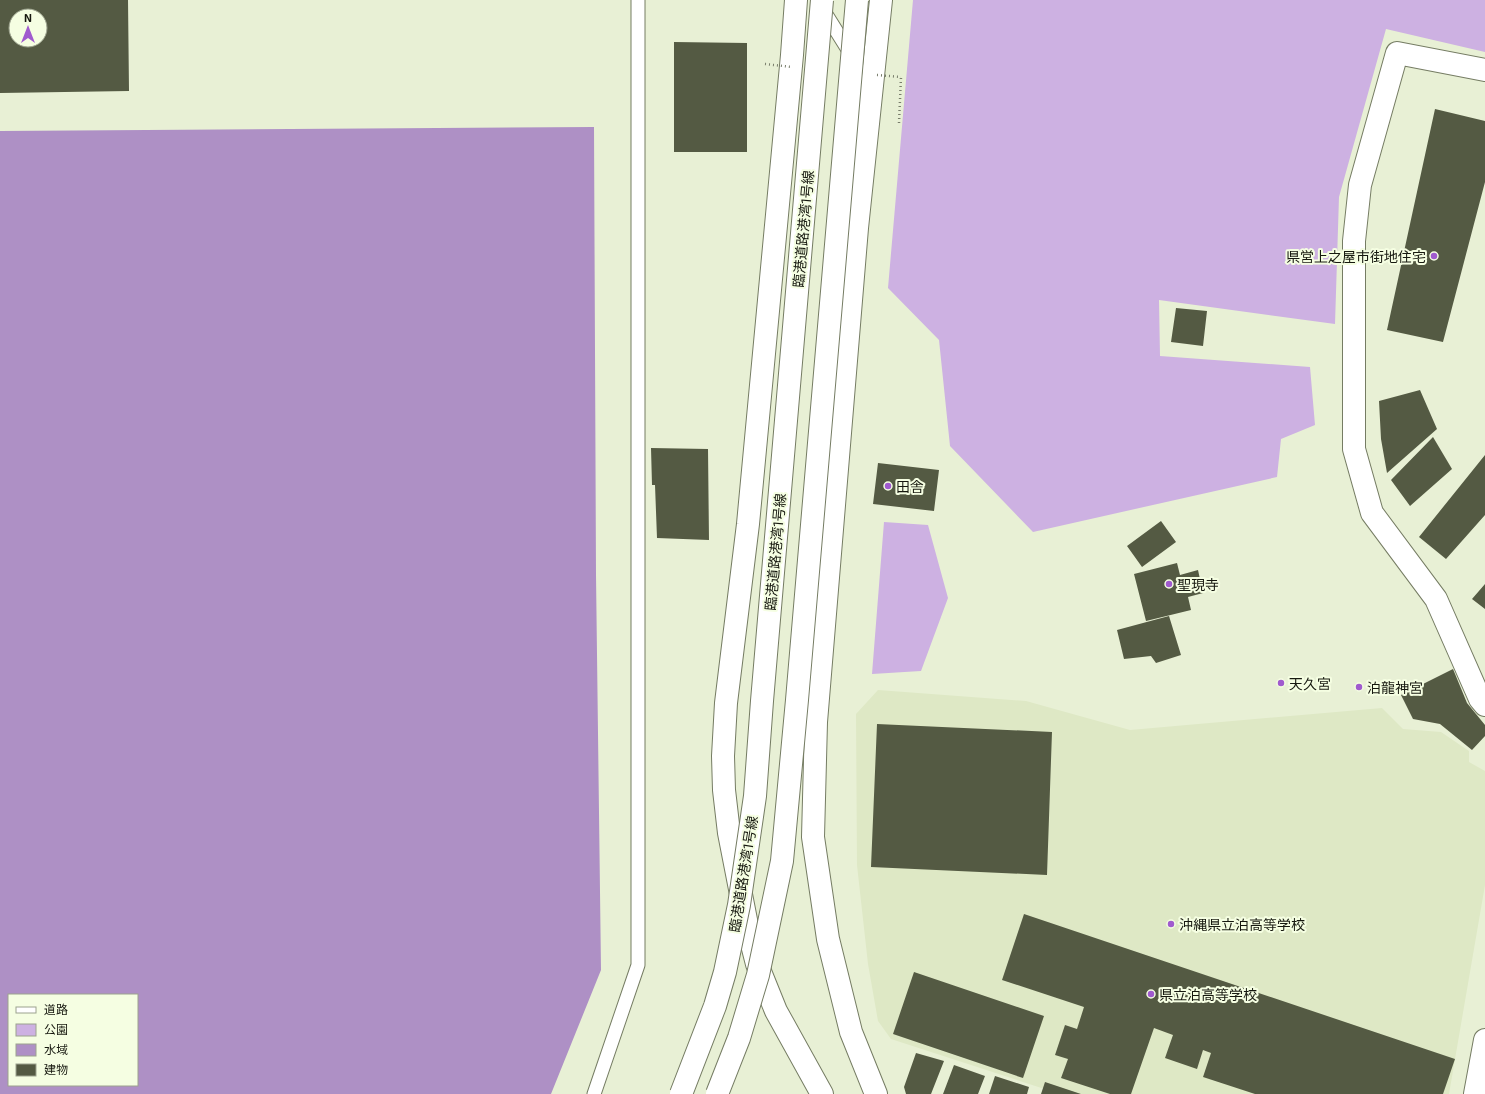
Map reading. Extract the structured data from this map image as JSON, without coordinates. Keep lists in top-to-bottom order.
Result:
{
  "streets": {
    "street": ["臨港道路港湾1号線"]
  },
  "places": [
    "県営上之屋市街地住宅",
    "田舎",
    "聖現寺",
    "天久宮",
    "泊龍神宮",
    "沖縄県立泊高等学校",
    "県立泊高等学校"
  ],
  "legend": [
    "道路",
    "公園",
    "水域",
    "建物"
  ],
  "north": "top"
}
